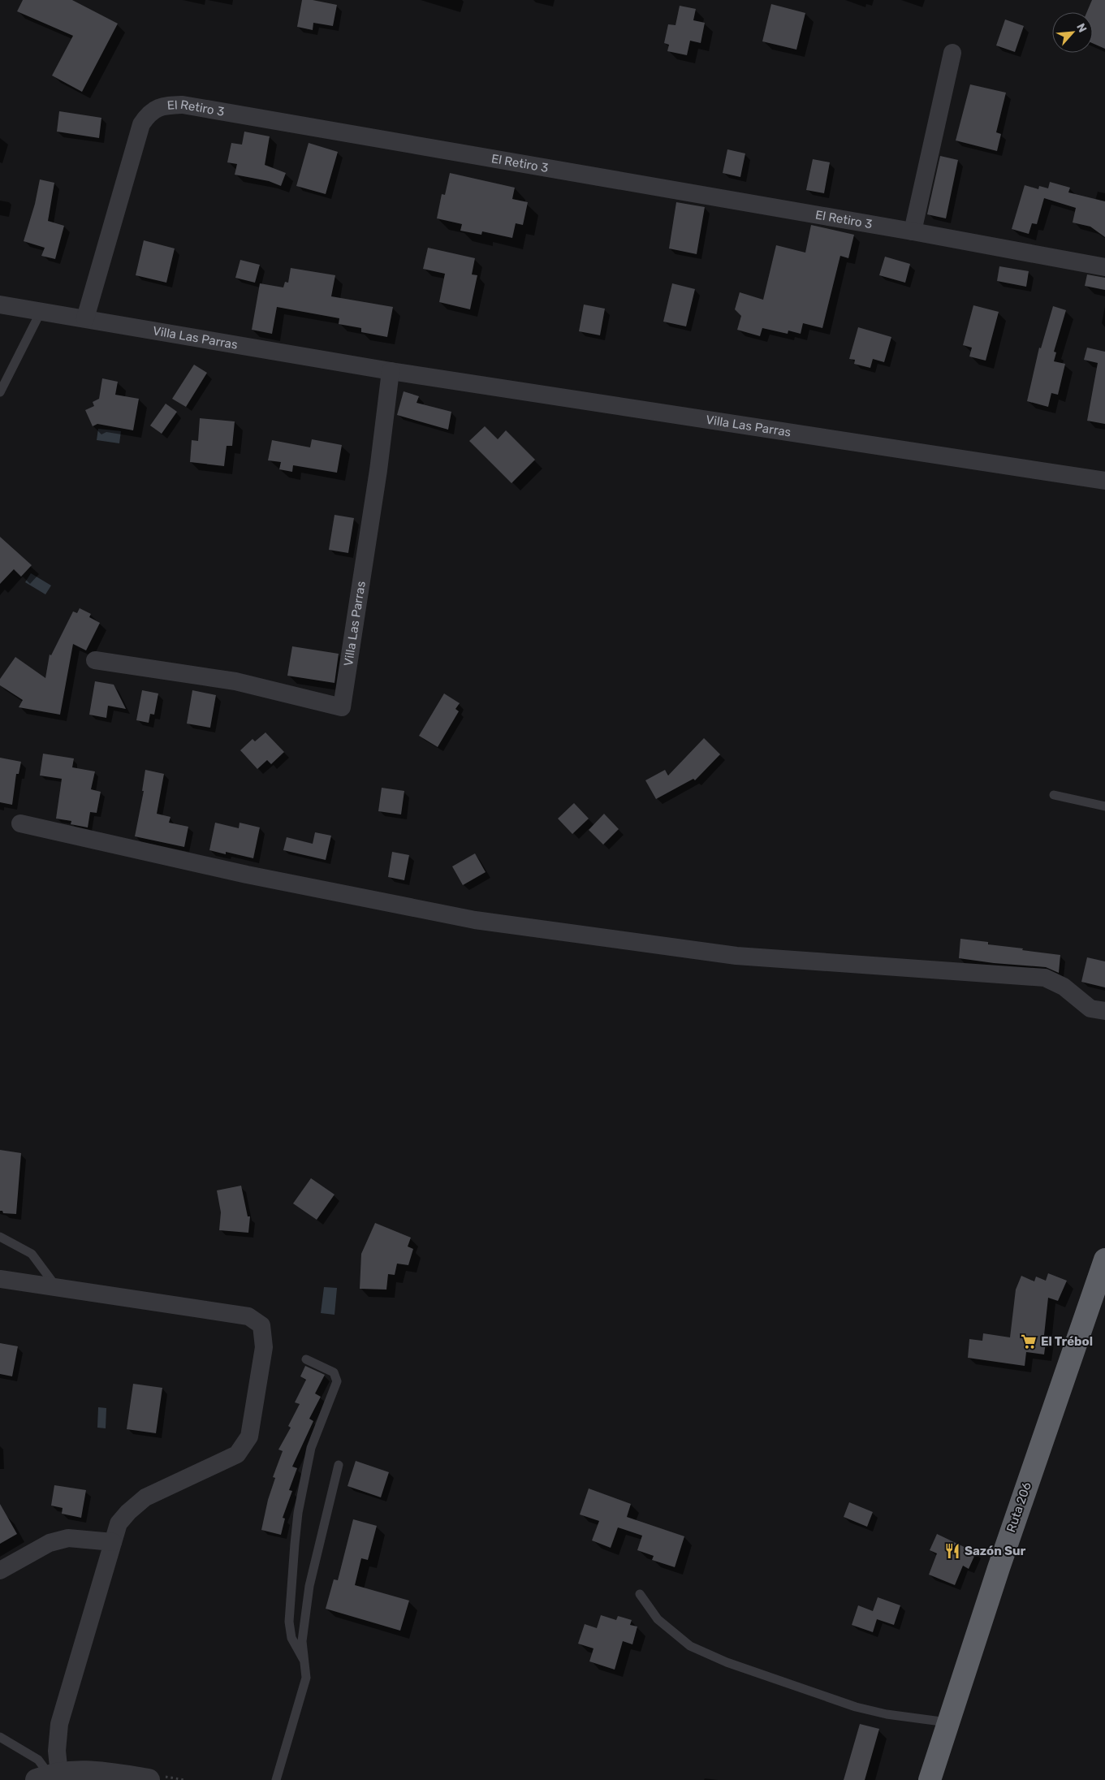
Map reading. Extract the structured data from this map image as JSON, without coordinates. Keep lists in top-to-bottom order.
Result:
{
  "streets": {
    "highway": ["Ruta 206"],
    "street": ["El Retiro 3", "Villa Las Parras"]
  },
  "crossings": [
    ["El Retiro 3", "Villa Las Parras"]
  ],
  "places": {
    "supermarket": ["El Trébol"],
    "restaurant": ["Sazón Sur"]
  },
  "north": "top right"
}
